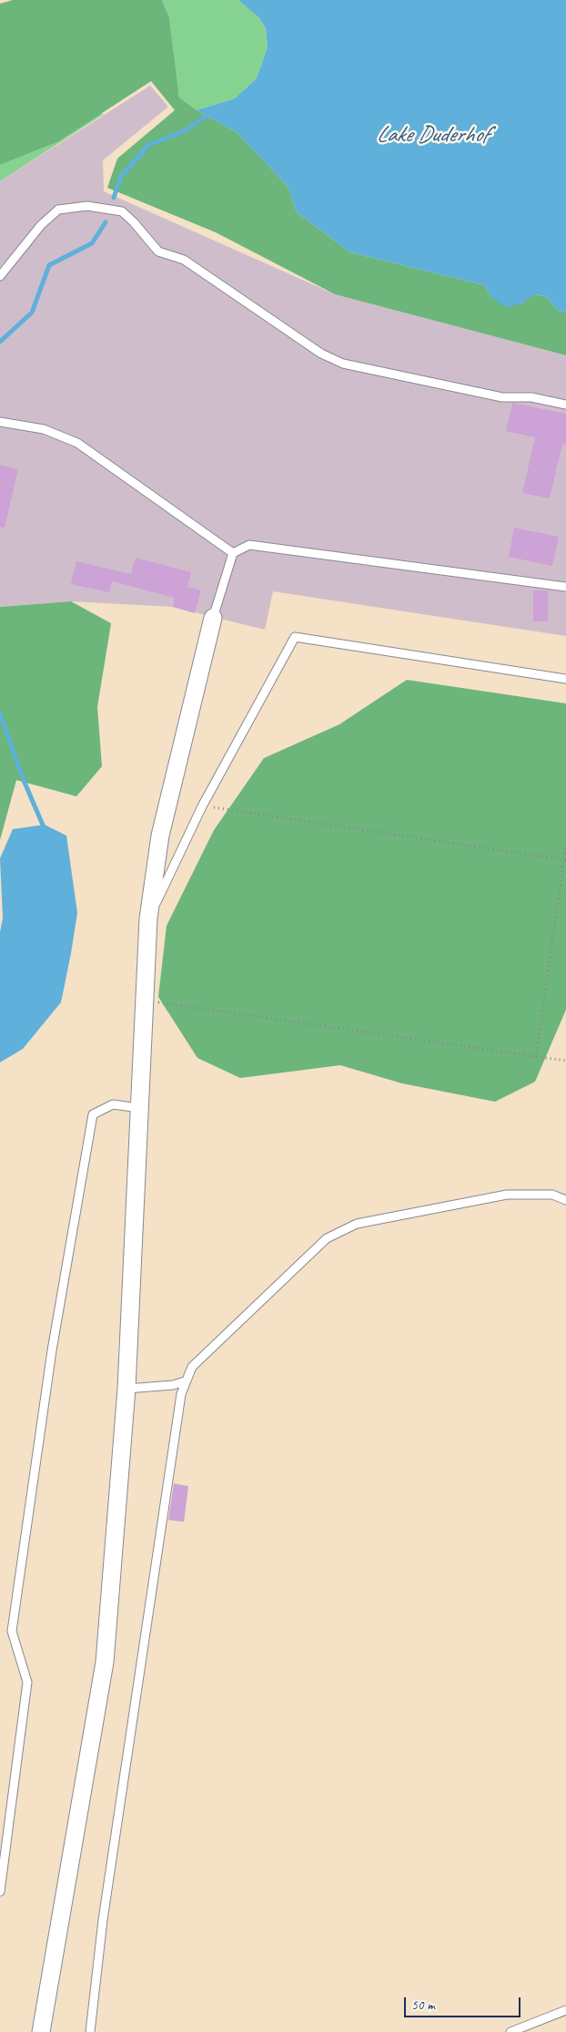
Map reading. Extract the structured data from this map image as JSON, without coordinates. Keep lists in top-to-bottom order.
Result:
{
  "water": ["Lake Duderhof"],
  "scale_bar": "50 m"
}
